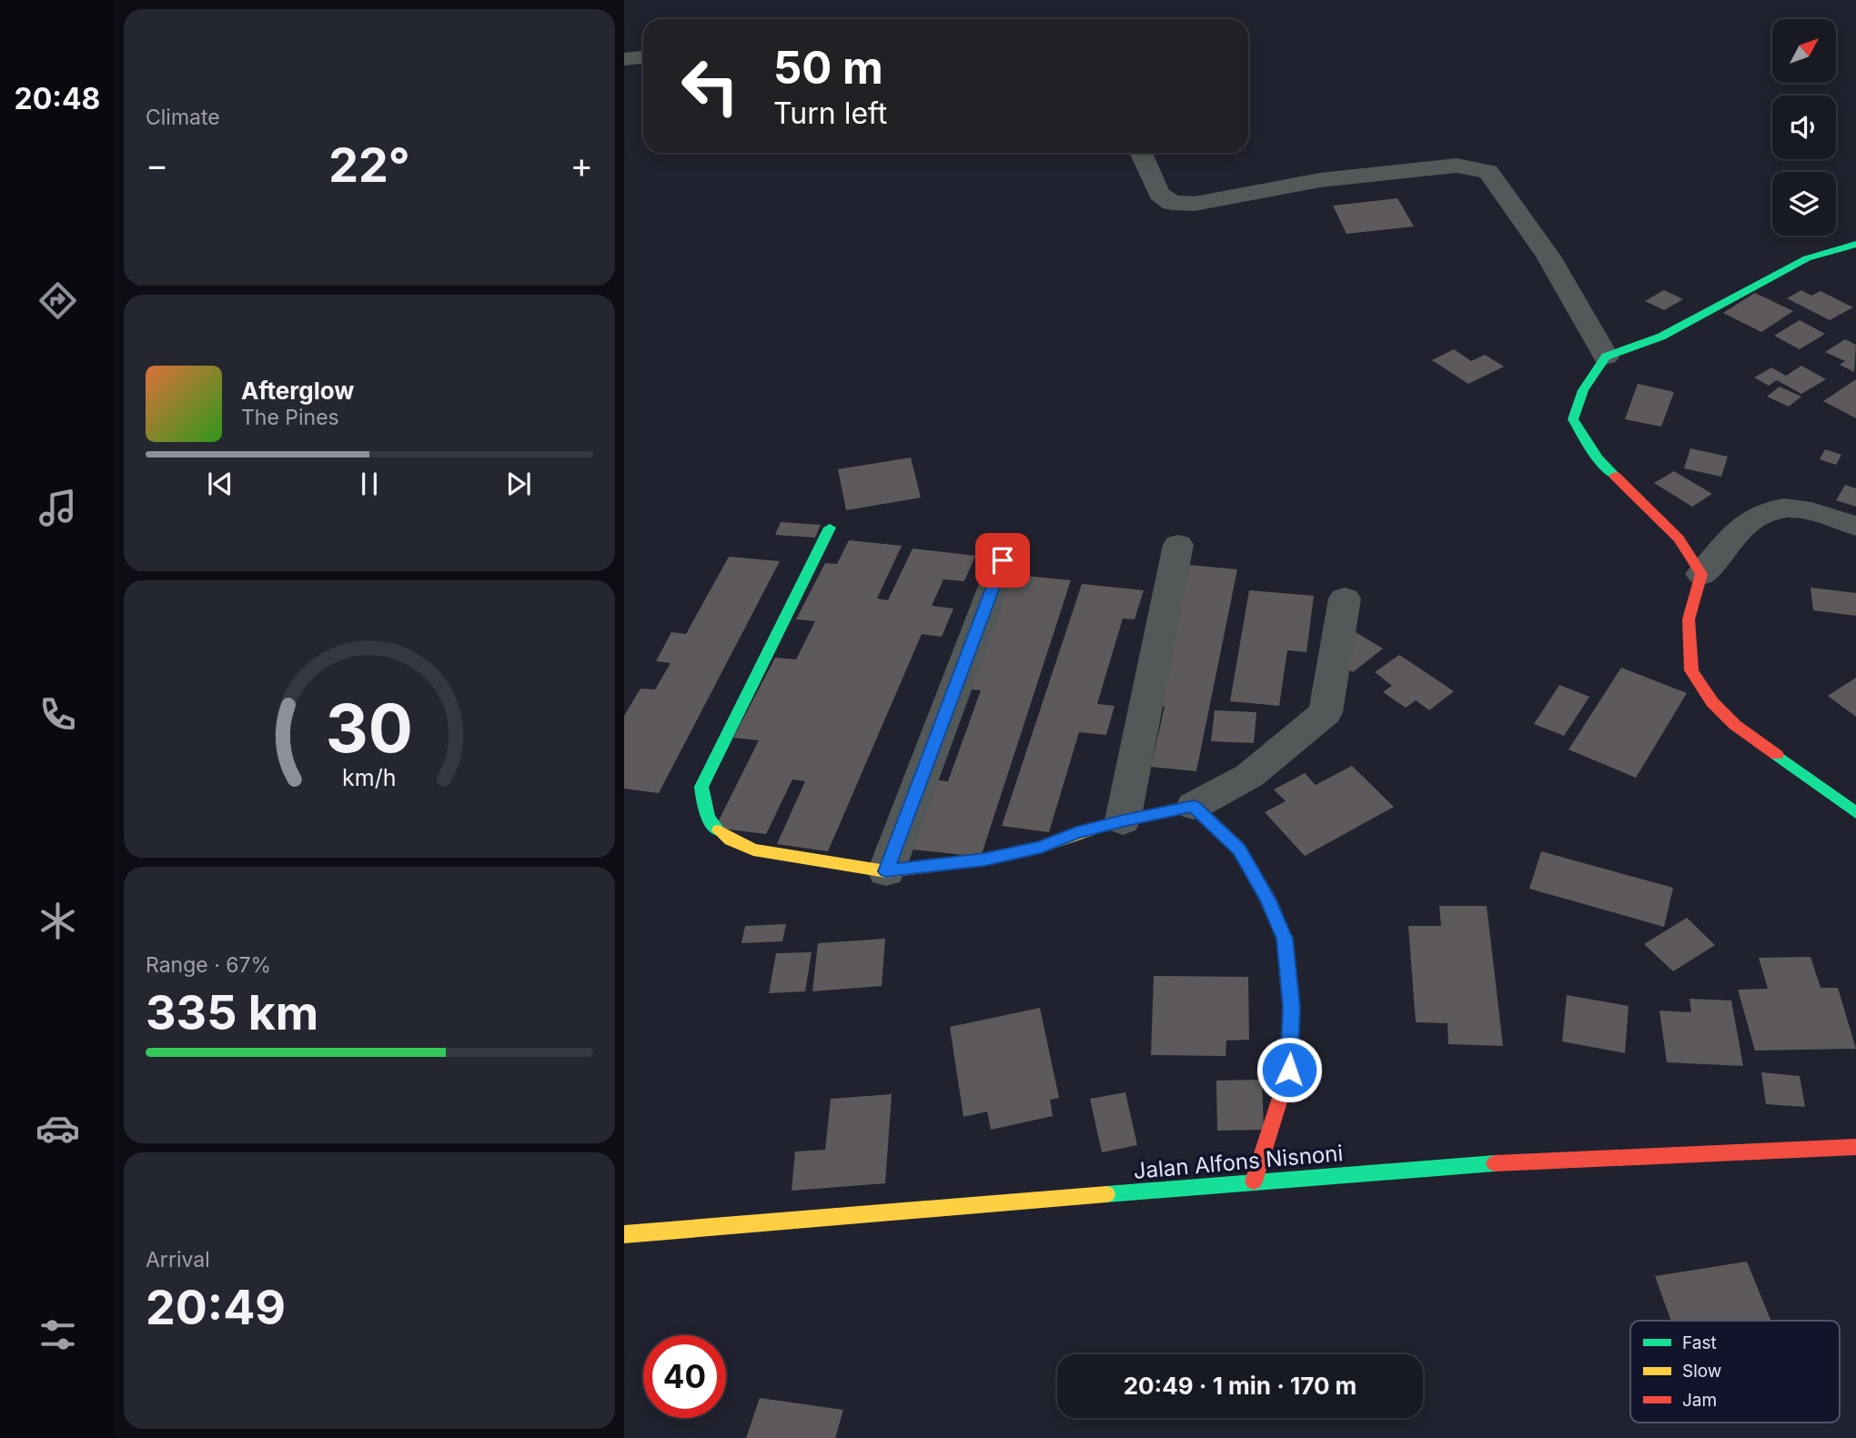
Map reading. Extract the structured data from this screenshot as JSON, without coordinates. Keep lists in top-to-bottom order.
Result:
{
  "streets": {
    "street": ["Jalan Alfons Nisnoni"]
  },
  "legend": ["Fast", "Slow", "Jam"],
  "north": "top right",
  "page": {
    "tabs": "20:48",
    "tile": [
      "Climate",
      ["Range · 67%", "335 km"],
      ["Arrival", "20:49"]
    ],
    "turn": ["50 m", "Turn left"],
    "heat": ["−", "22°", "+"],
    "song": ["Afterglow", "The Pines"],
    "limit": "40",
    "trip": "20:49 · 1 min · 170 m",
    "gauge": ["30", "km/h"]
  }
}
